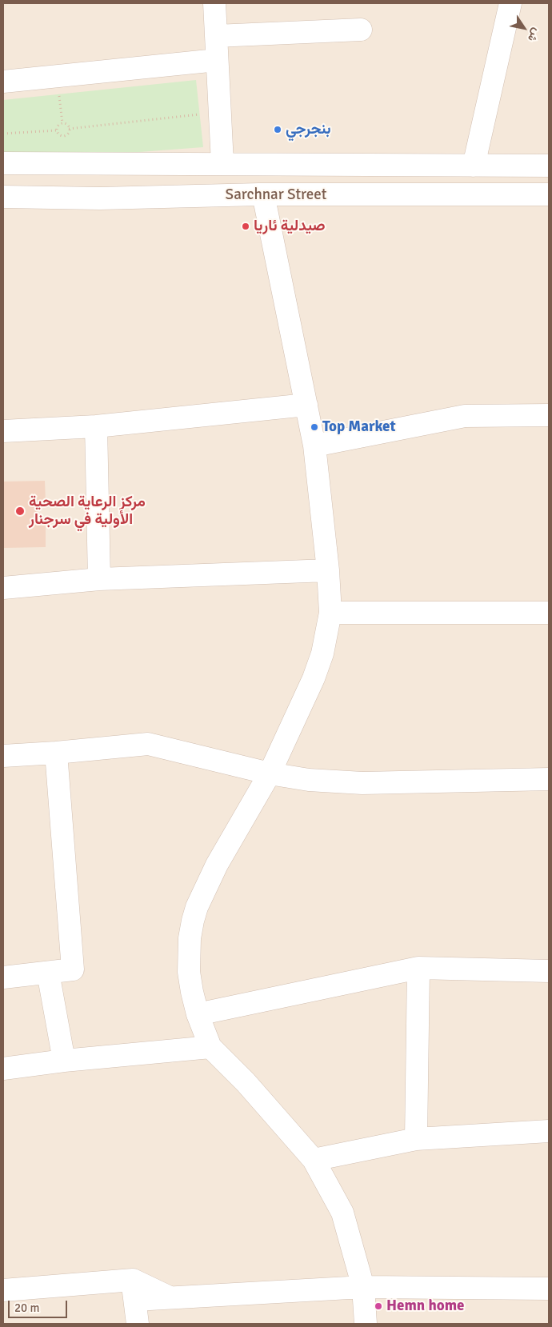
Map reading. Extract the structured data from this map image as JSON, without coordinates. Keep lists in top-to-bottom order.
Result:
{
  "streets": {
    "street": ["Sarchnar Street"]
  },
  "places": [
    "بنجرجي",
    "صيدلية ئاريا",
    "Top Market",
    "مركز الرعاية الصحية الأولية في سرجنار",
    "Hemn home"
  ],
  "scale_bar": "20 m",
  "north": "bottom right"
}
